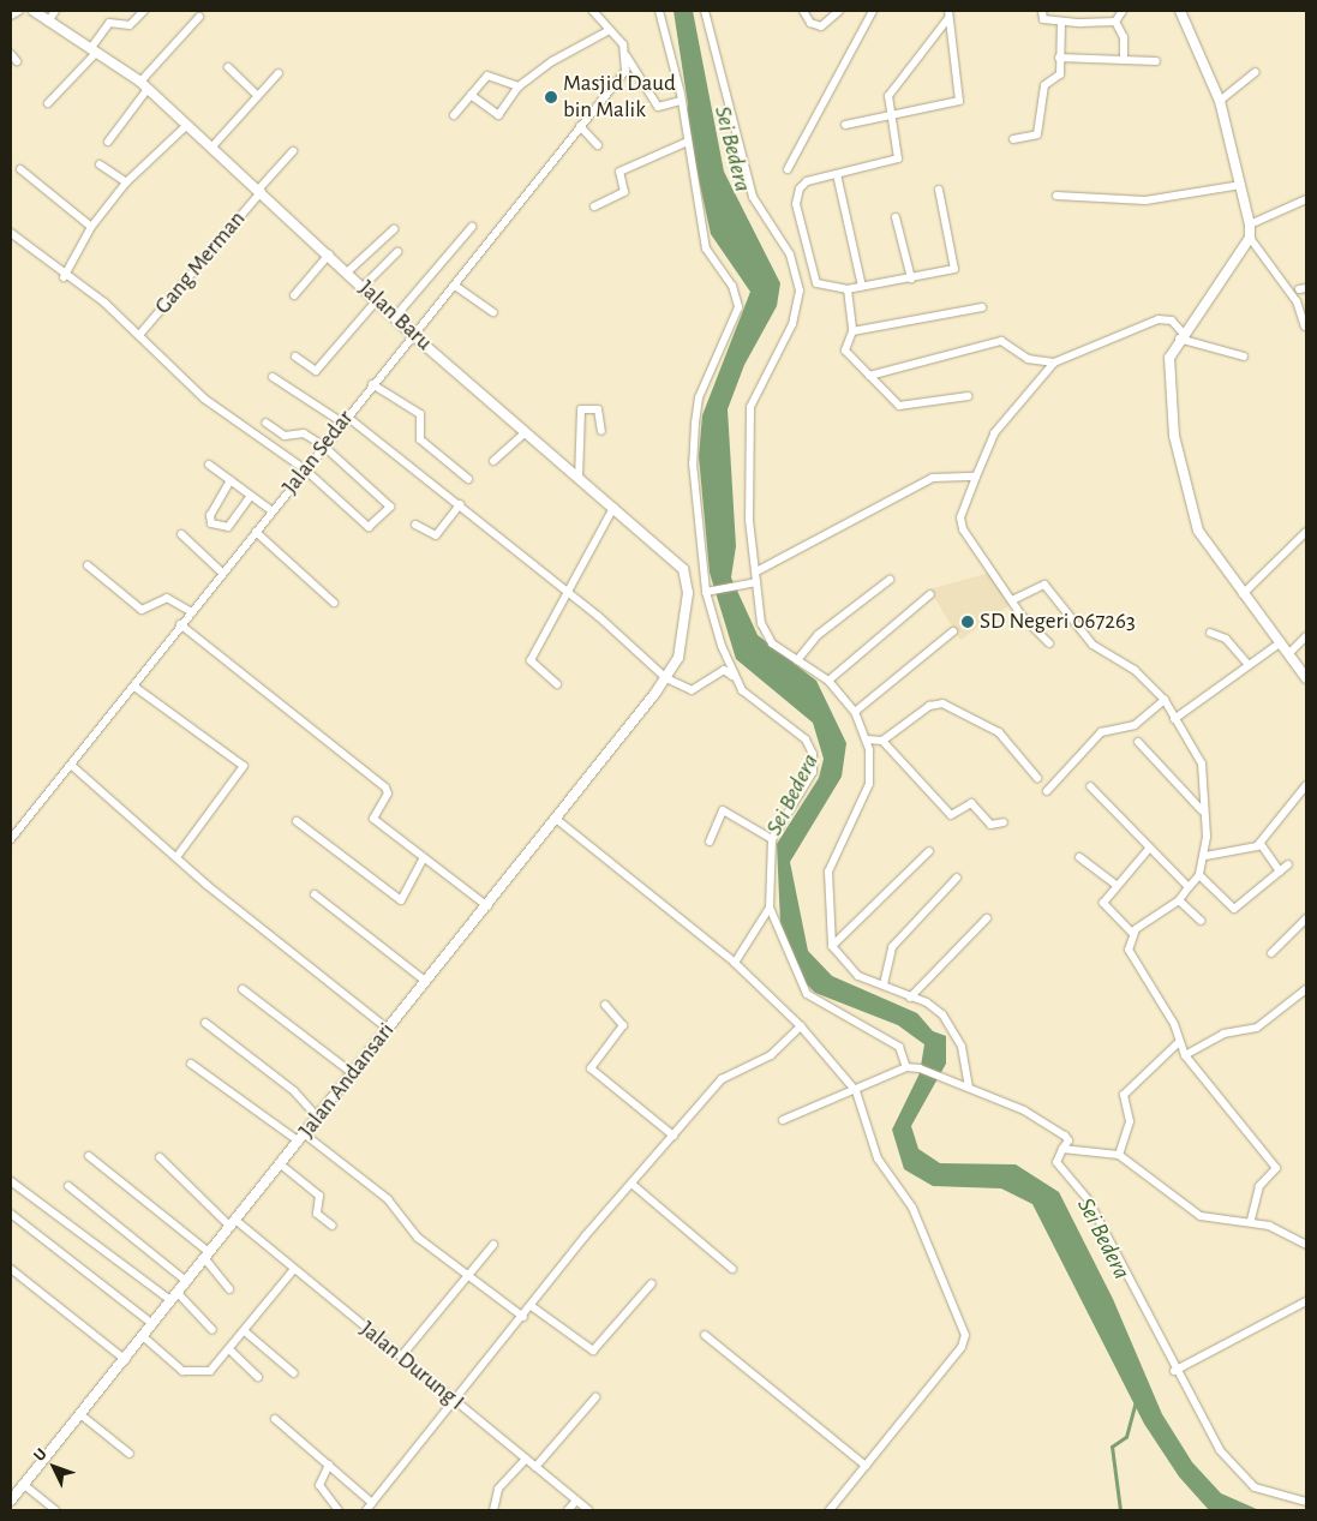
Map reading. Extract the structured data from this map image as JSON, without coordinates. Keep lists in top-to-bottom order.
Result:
{
  "streets": {
    "street": [
      "Gang Merman",
      "Jalan Baru",
      "Jalan Sedar",
      "Jalan Andansari",
      "Jalan Durung I"
    ]
  },
  "crossings": [
    ["Gang Merman", "Jalan Baru"],
    ["Jalan Baru", "Jalan Sedar"],
    ["Jalan Baru", "Jalan Andansari"],
    ["Jalan Andansari", "Jalan Durung I"]
  ],
  "water": ["Sei Bedera"],
  "places": ["Masjid Daud bin Malik", "SD Negeri 067263"],
  "north": "top left"
}
